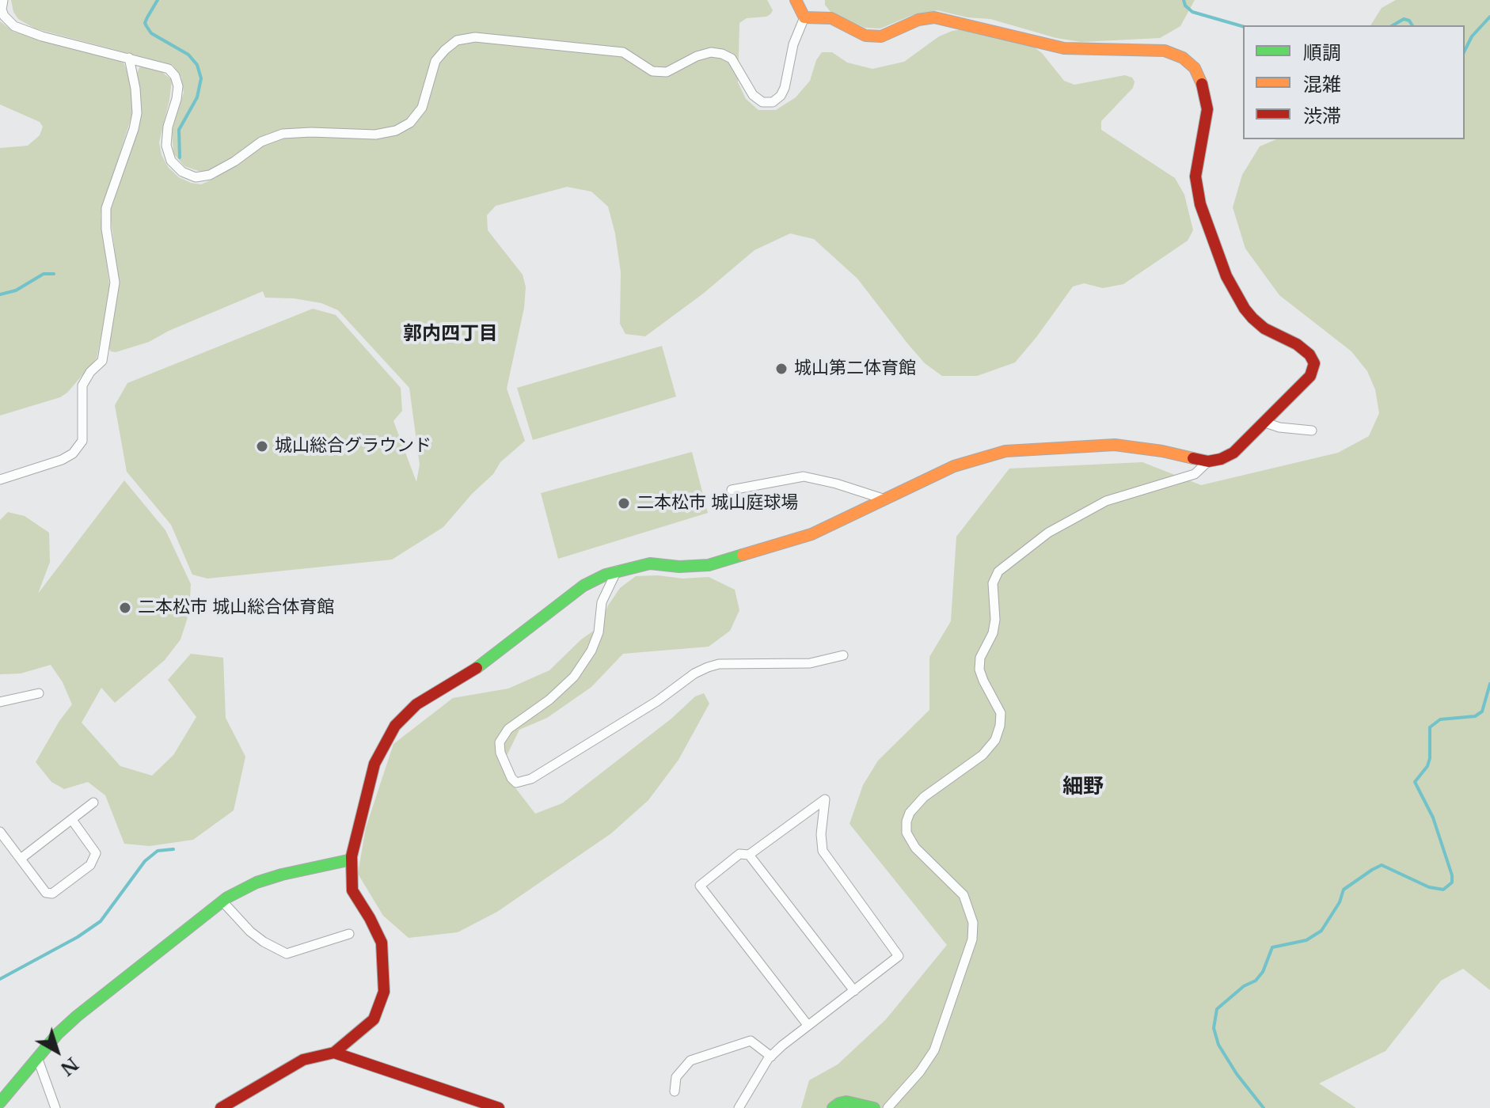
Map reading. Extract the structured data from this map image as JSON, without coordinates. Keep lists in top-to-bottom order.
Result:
{
  "districts": ["郭内四丁目", "細野"],
  "places": [
    "城山第二体育館",
    "城山総合グラウンド",
    "二本松市 城山庭球場",
    "二本松市 城山総合体育館"
  ],
  "legend": ["順調", "混雑", "渋滞"],
  "north": "bottom right"
}
